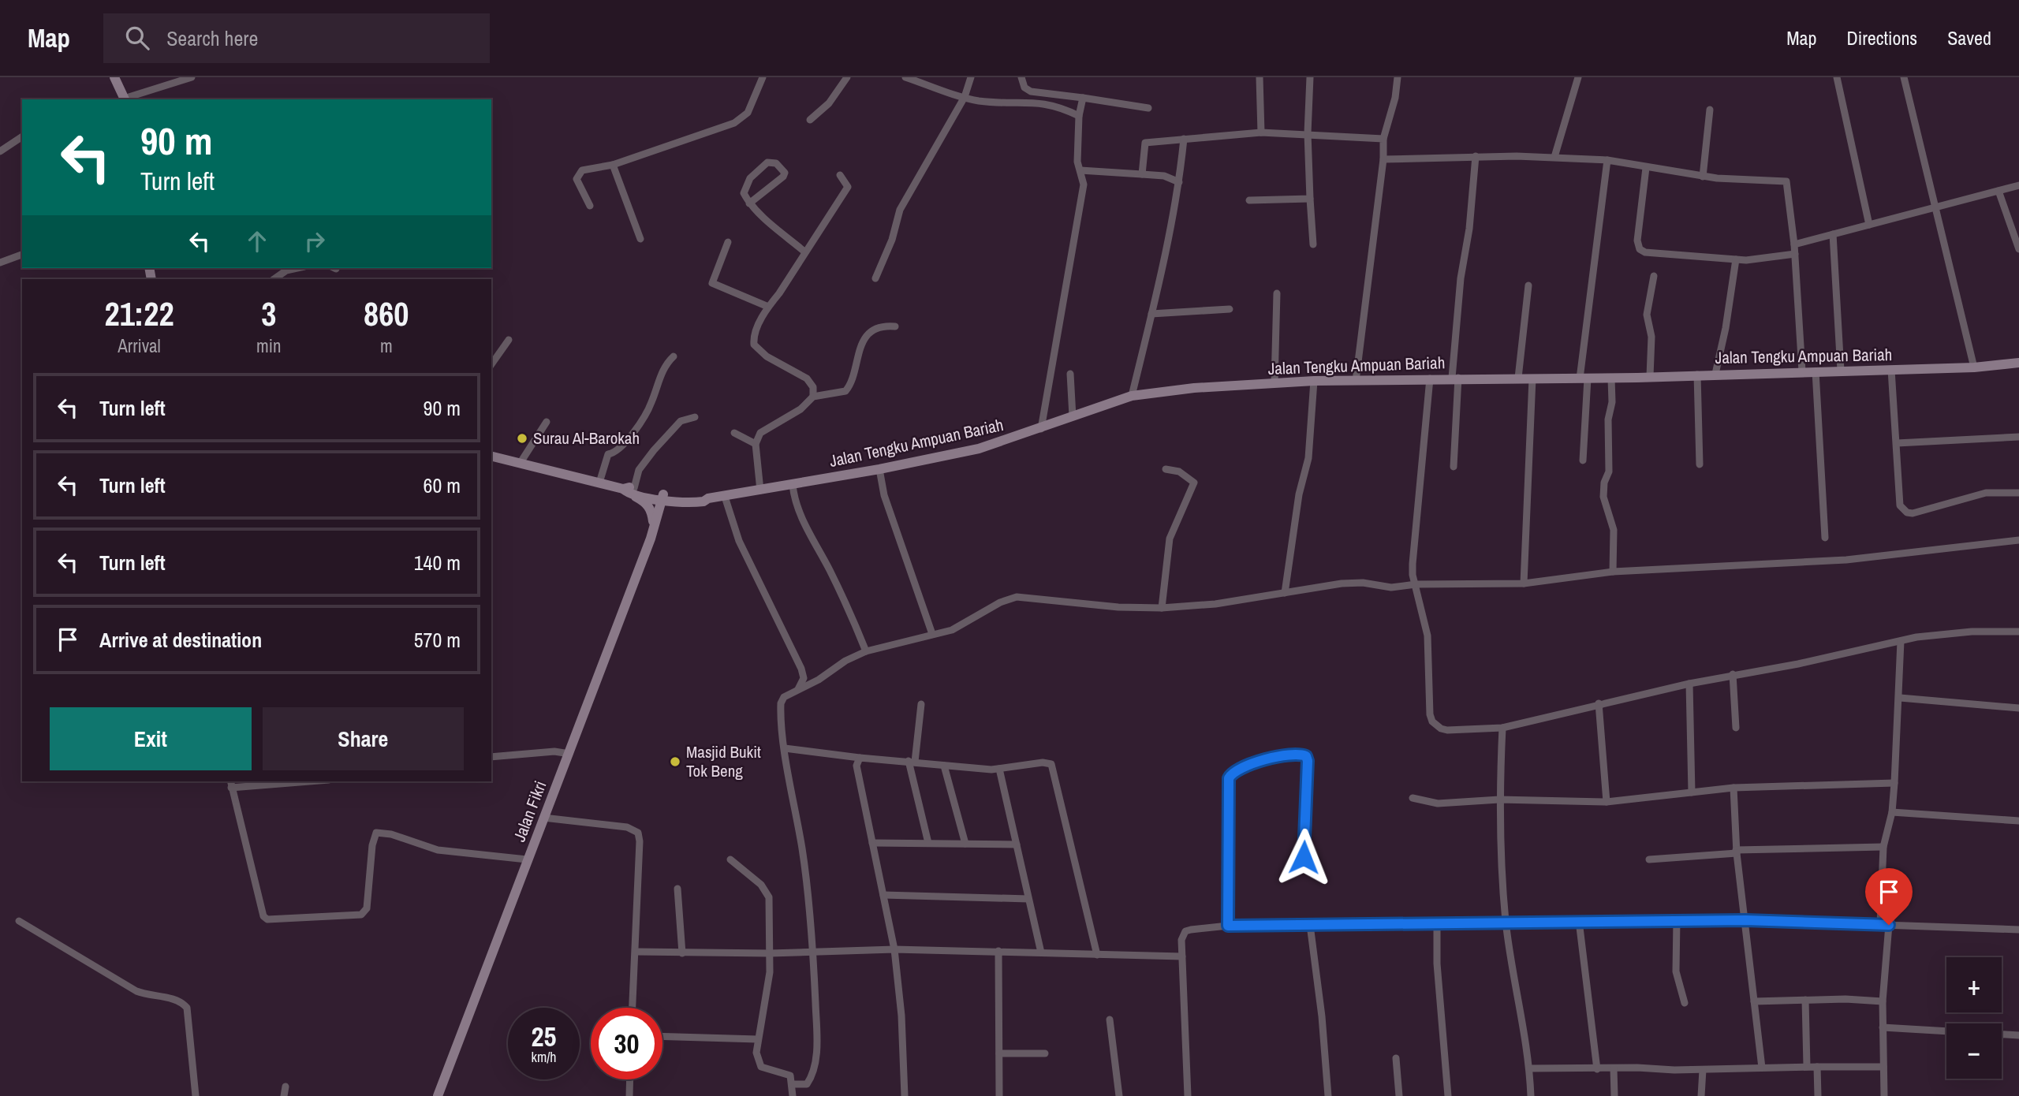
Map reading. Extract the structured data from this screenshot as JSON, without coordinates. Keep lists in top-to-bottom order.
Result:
{
  "streets": {
    "main road": ["Jalan Tengku Ampuan Bariah", "Jalan Fikri"]
  },
  "crossings": [
    ["Jalan Tengku Ampuan Bariah", "Jalan Fikri"]
  ],
  "places": ["Surau Al-Barokah", "Masjid Bukit Tok Beng"],
  "page": {
    "header": "Map",
    "search": "Search here",
    "nav": ["Map", "Directions", "Saved"],
    "turn": ["90 m", "Turn left"],
    "eta": [
      "21:22",
      "Arrival",
      "3",
      "min",
      "860",
      "m"
    ],
    "list": [
      {
        "name": "Turn left",
        "value": "90 m"
      },
      {
        "name": "Turn left",
        "value": "60 m"
      },
      {
        "name": "Turn left",
        "value": "140 m"
      },
      {
        "name": "Arrive at destination",
        "value": "570 m"
      }
    ],
    "buttons": ["Exit", "Share"],
    "map_buttons": ["+", "−"],
    "speed": "25 km/h",
    "limit": "30"
  }
}
